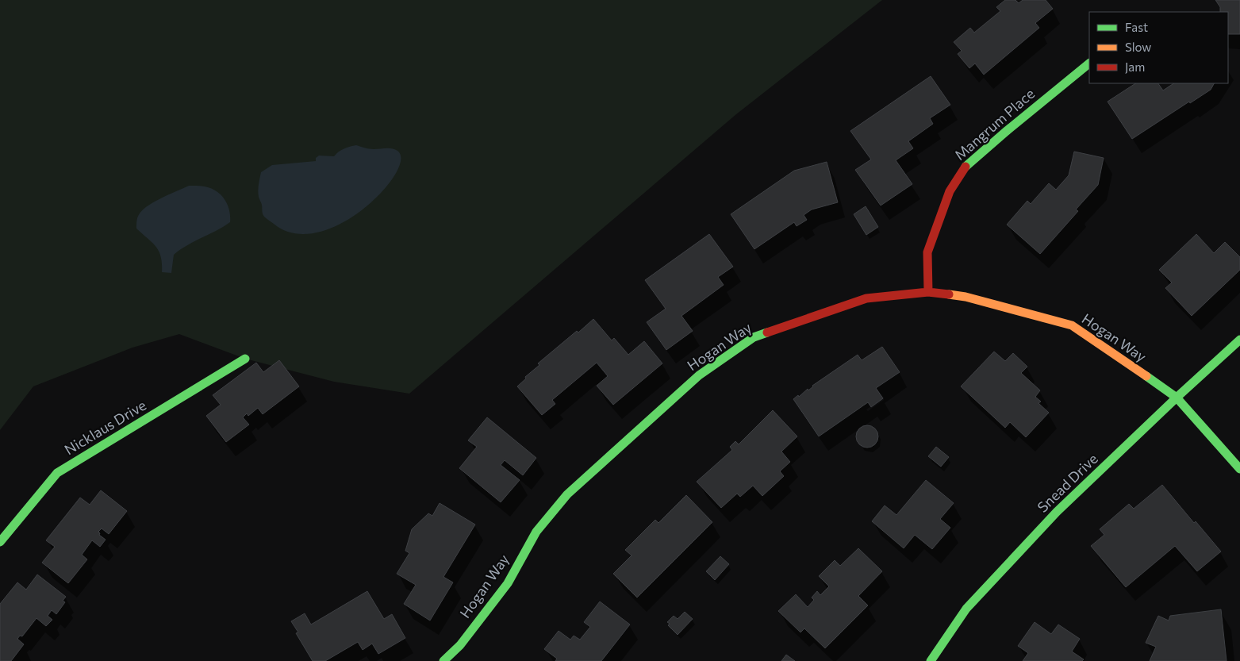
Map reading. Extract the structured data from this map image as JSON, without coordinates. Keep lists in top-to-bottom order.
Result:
{
  "streets": {
    "street": [
      "Mangrum Place",
      "Hogan Way",
      "Nicklaus Drive",
      "Snead Drive"
    ]
  },
  "crossings": [
    ["Mangrum Place", "Hogan Way"],
    ["Hogan Way", "Snead Drive"]
  ],
  "legend": ["Fast", "Slow", "Jam"]
}
